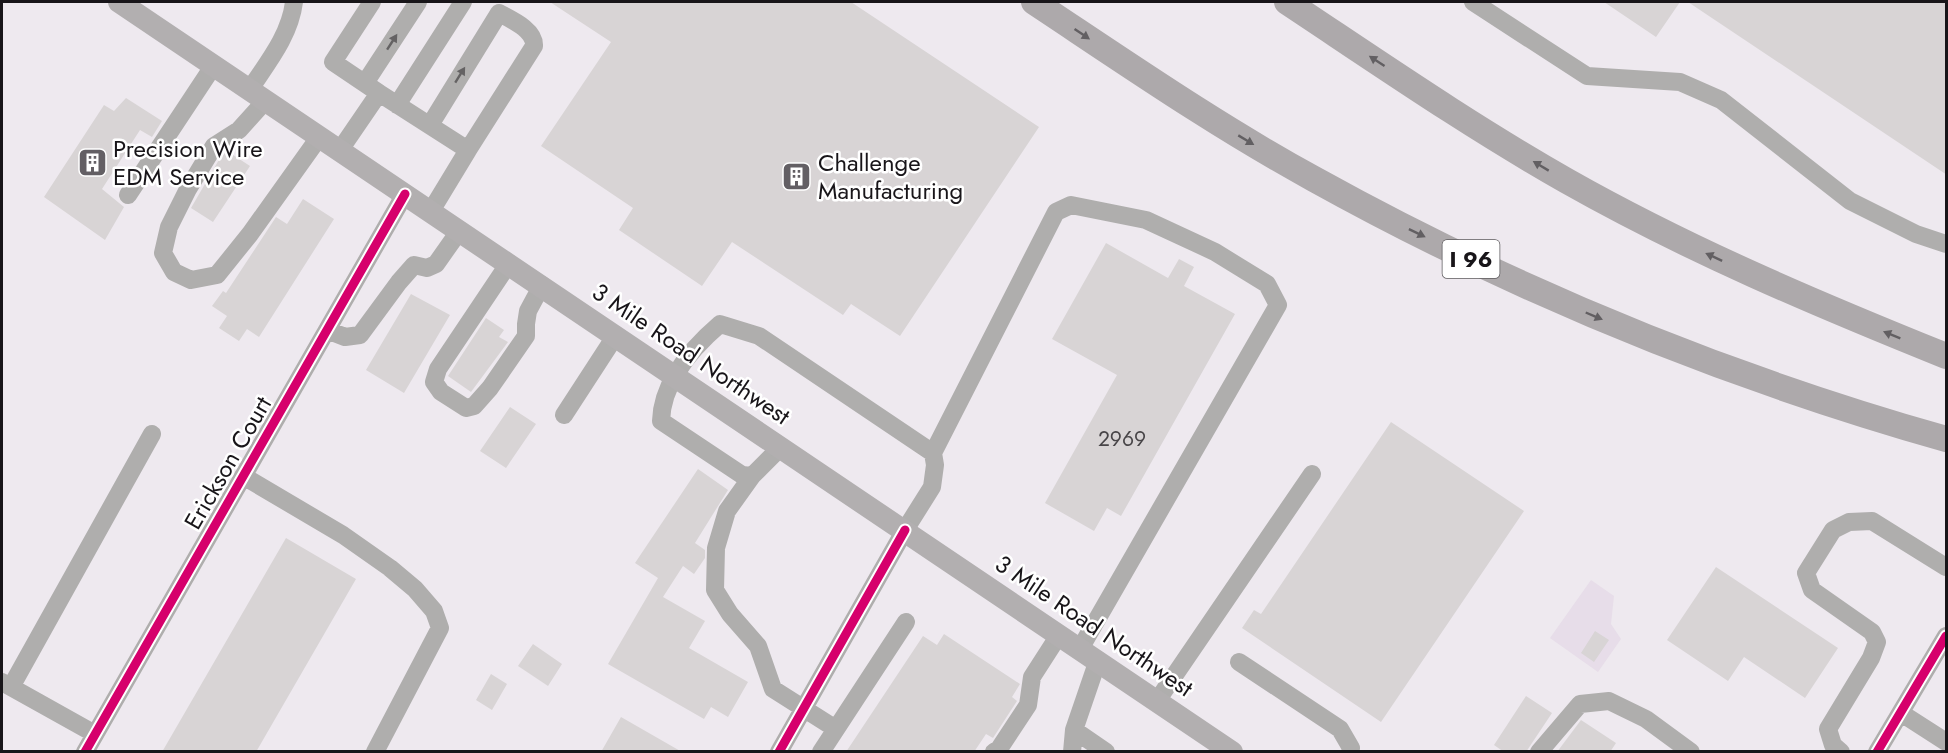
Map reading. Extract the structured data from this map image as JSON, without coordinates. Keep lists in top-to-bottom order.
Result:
{
  "streets": {
    "highway": ["I 96"],
    "main road": ["3 Mile Road Northwest"],
    "street": ["Erickson Court"]
  },
  "crossings": [
    ["3 Mile Road Northwest", "Erickson Court"]
  ],
  "places": {
    "building": ["Precision Wire EDM Service", "Challenge Manufacturing"]
  },
  "house_numbers": ["2969"]
}
